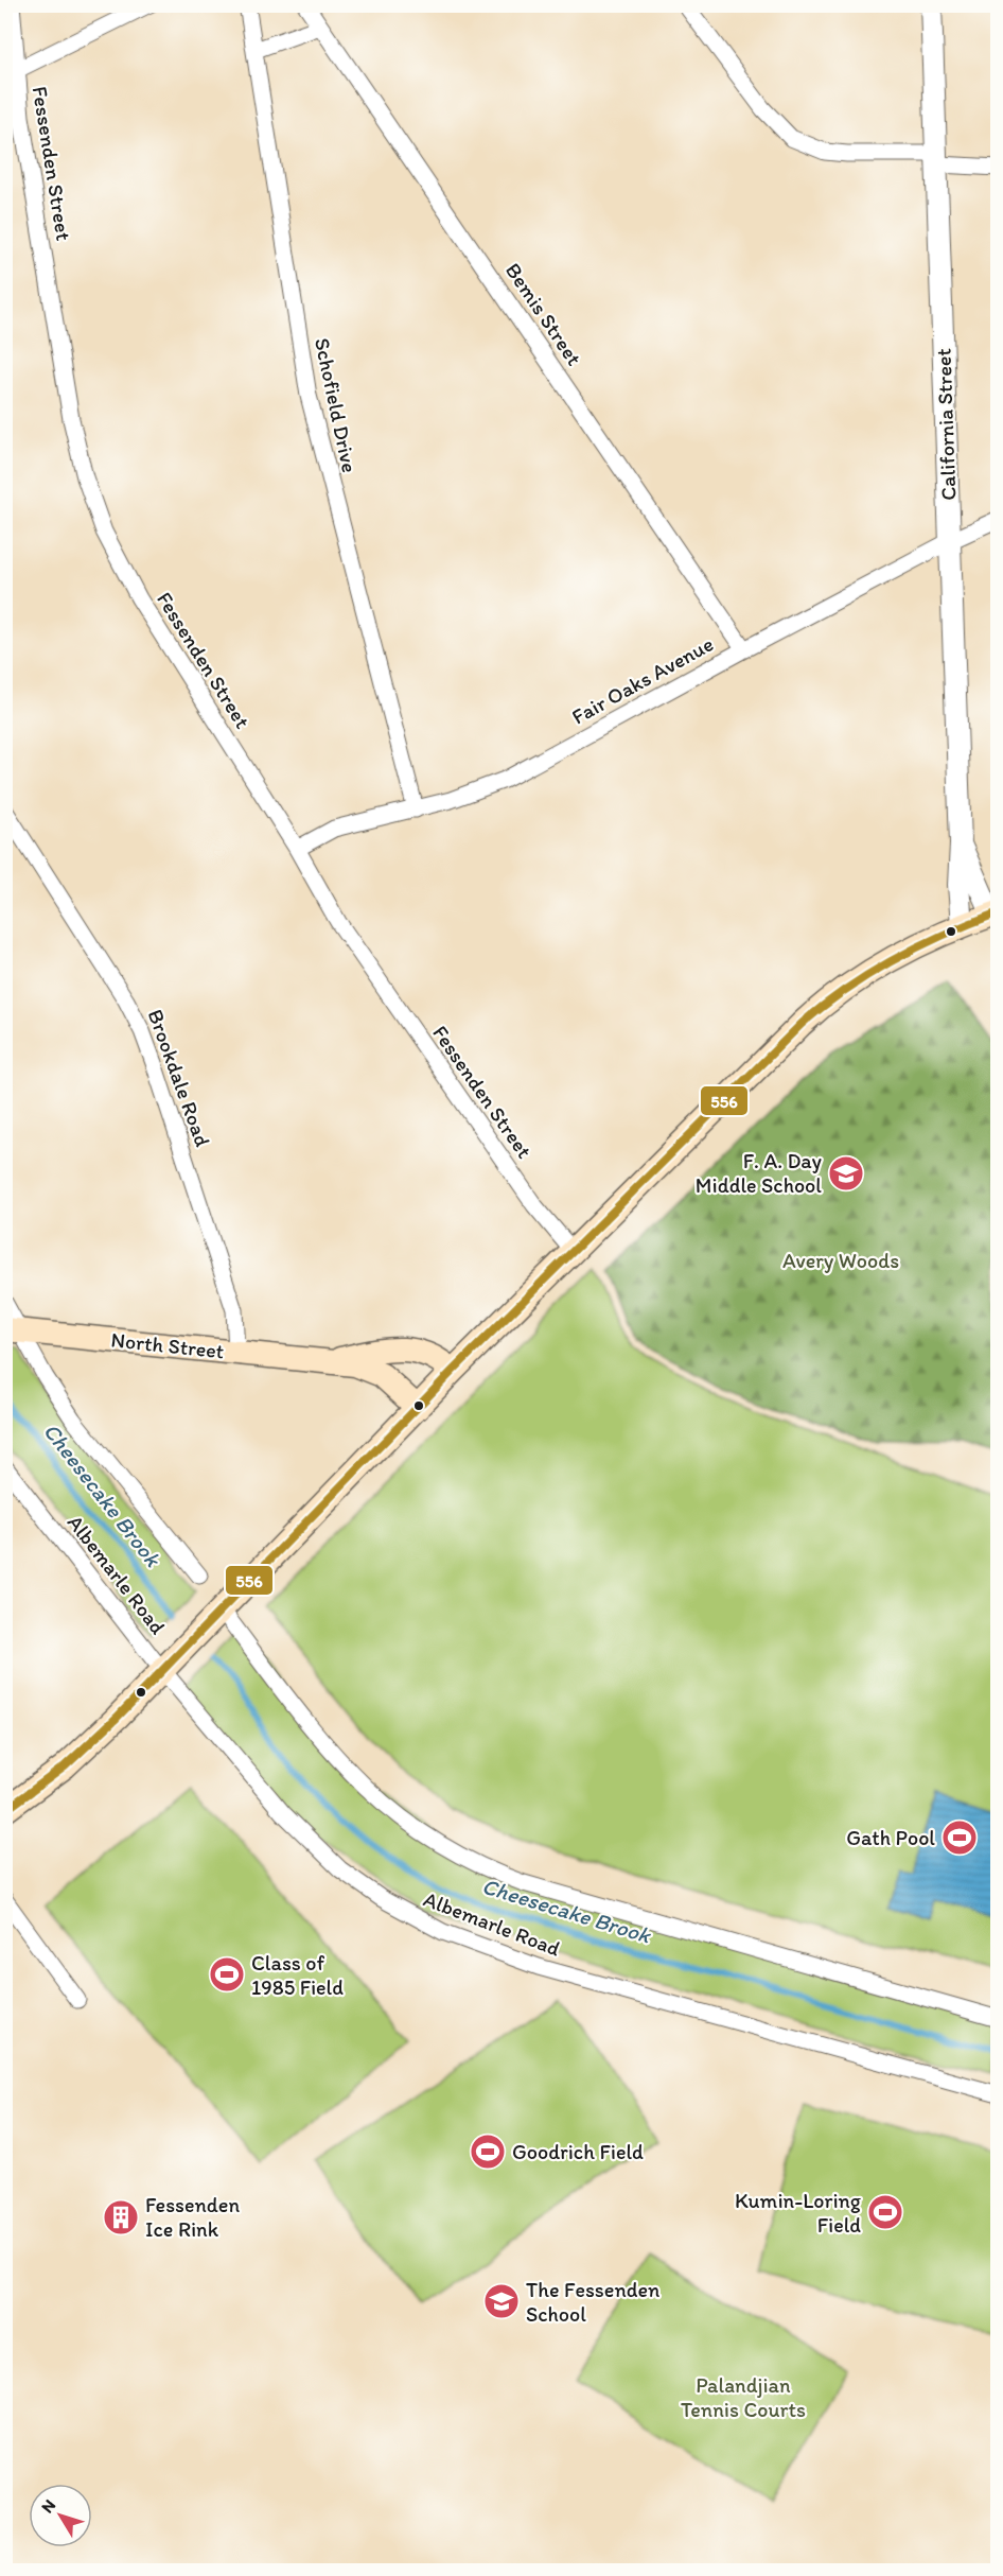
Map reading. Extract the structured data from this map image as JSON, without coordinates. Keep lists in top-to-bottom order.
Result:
{
  "streets": {
    "main road": ["North Street"],
    "street": [
      "Fessenden Street",
      "Bemis Street",
      "Schofield Drive",
      "California Street",
      "Fair Oaks Avenue",
      "Brookdale Road",
      "Albemarle Road"
    ]
  },
  "crossings": [
    ["Fessenden Street", "Fair Oaks Avenue"],
    ["Bemis Street", "Fair Oaks Avenue"],
    ["Schofield Drive", "Fair Oaks Avenue"],
    ["California Street", "Fair Oaks Avenue"],
    ["Brookdale Road", "North Street"]
  ],
  "water": ["Cheesecake Brook"],
  "parks": ["Avery Woods", "Palandjian Tennis Courts"],
  "places": {
    "school or university": ["F. A. Day Middle School", "The Fessenden School"],
    "sports": [
      "Gath Pool",
      "Class of 1985 Field",
      "Goodrich Field",
      "Kumin-Loring Field"
    ],
    "building": ["Fessenden Ice Rink"]
  },
  "lines": ["transit line 556"],
  "north": "top left"
}
